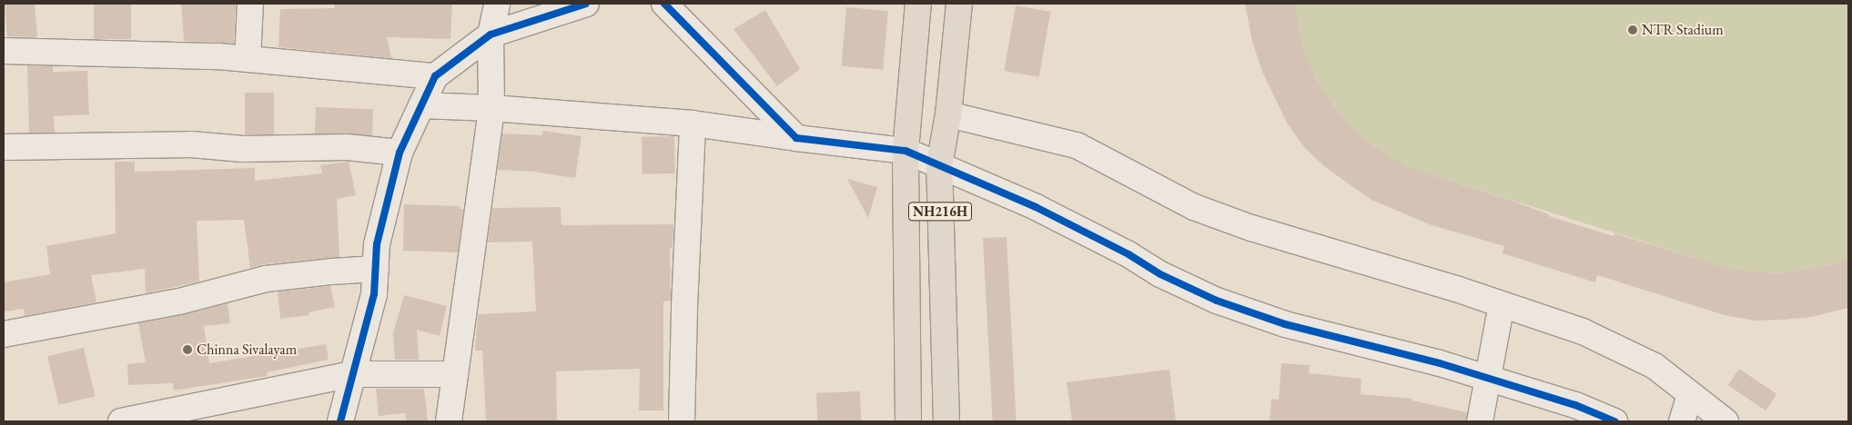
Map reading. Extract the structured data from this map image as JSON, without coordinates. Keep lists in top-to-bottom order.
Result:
{
  "streets": {
    "highway": ["NH216H"]
  },
  "places": ["NTR Stadium", "Chinna Sivalayam"]
}
